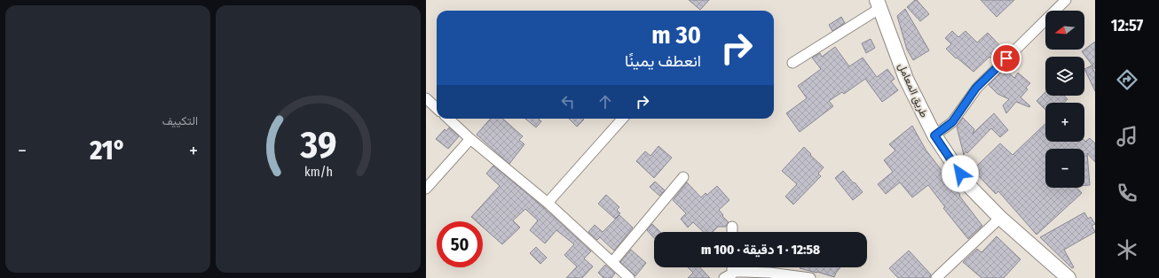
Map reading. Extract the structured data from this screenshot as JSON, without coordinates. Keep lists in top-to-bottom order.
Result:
{
  "streets": {
    "main road": ["طريق المعامل"]
  },
  "north": "left",
  "page": {
    "tabs": "12:57",
    "tile": "التكييف",
    "map_buttons": ["+", "−"],
    "turn": ["30 m", "انعطف يمينًا"],
    "heat": ["−", "21°", "+"],
    "limit": "50",
    "trip": "12:58 · 1 دقيقة · 100 m",
    "gauge": ["39", "km/h"]
  }
}
